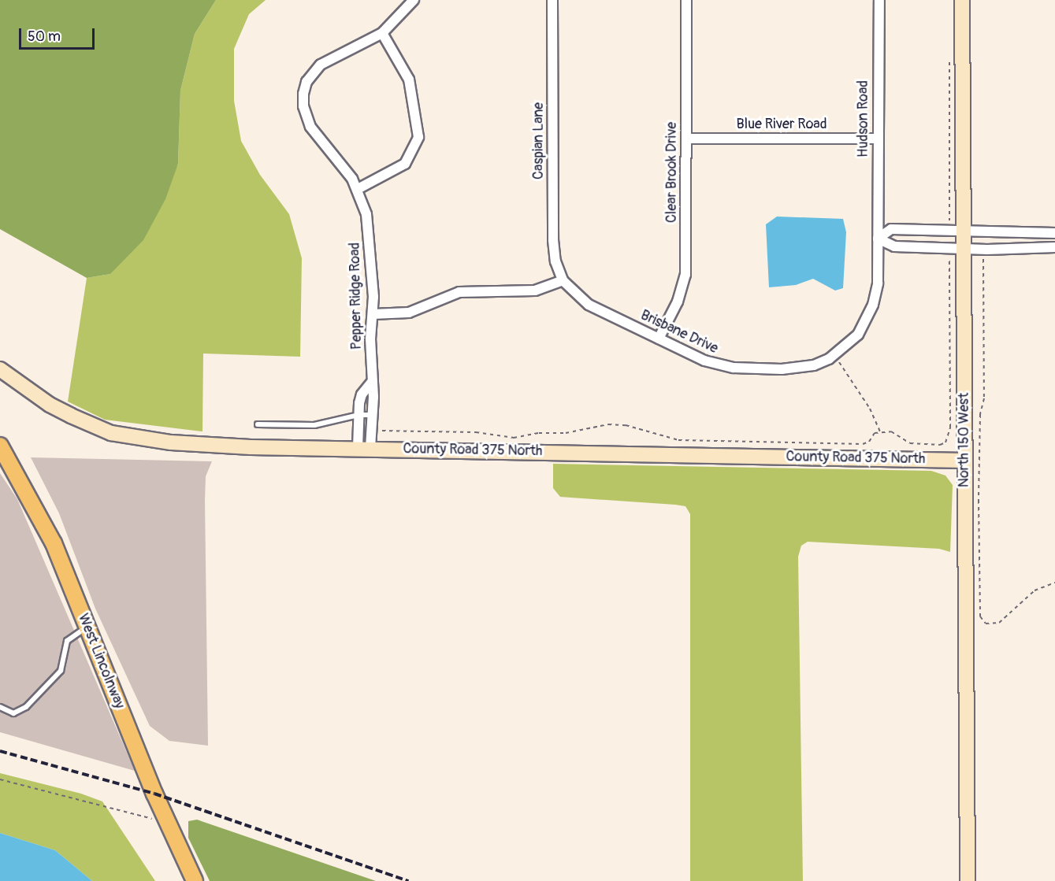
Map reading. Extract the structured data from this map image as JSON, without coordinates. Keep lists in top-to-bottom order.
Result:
{
  "streets": {
    "main road": ["West Lincolnway"],
    "street": [
      "Hudson Road",
      "Blue River Road",
      "Caspian Lane",
      "Clear Brook Drive",
      "Pepper Ridge Road",
      "Brisbane Drive",
      "North 150 West",
      "County Road 375 North"
    ]
  },
  "crossings": [
    ["Hudson Road", "Blue River Road"],
    ["Hudson Road", "Brisbane Drive"],
    ["Blue River Road", "Clear Brook Drive"],
    ["Caspian Lane", "Brisbane Drive"],
    ["Clear Brook Drive", "Brisbane Drive"],
    ["Pepper Ridge Road", "County Road 375 North"],
    ["North 150 West", "County Road 375 North"]
  ],
  "scale_bar": "50 m"
}
